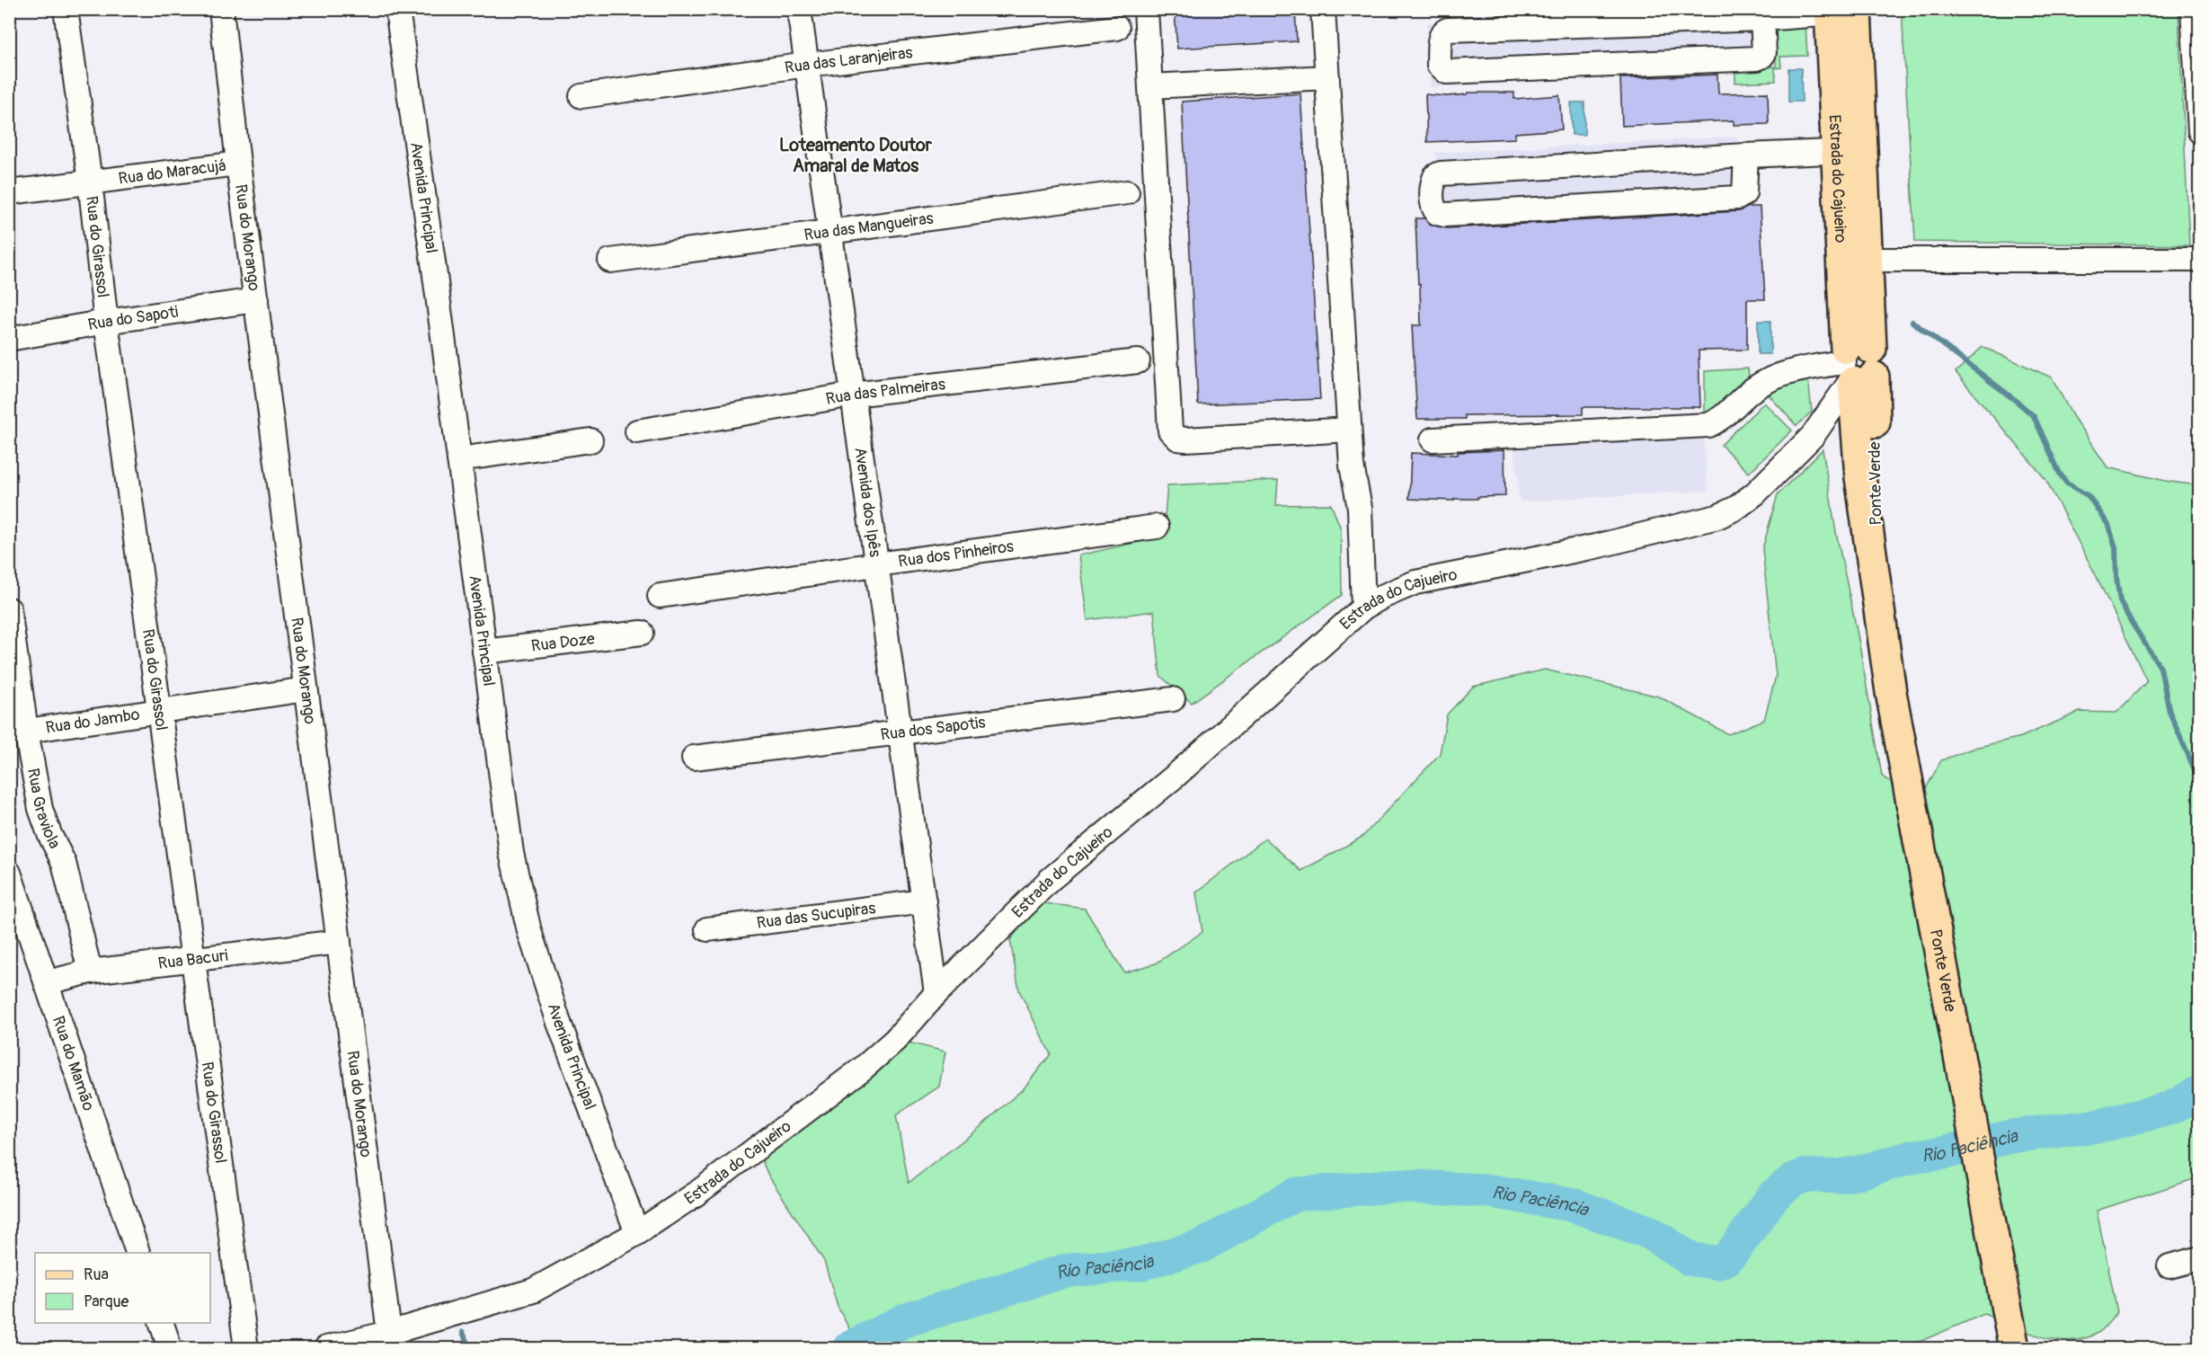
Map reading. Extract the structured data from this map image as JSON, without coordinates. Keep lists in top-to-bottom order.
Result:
{
  "streets": {
    "main road": ["Estrada do Cajueiro", "Ponte Verde"],
    "street": [
      "Rua das Laranjeiras",
      "Rua do Maracujá",
      "Avenida Principal",
      "Rua das Mangueiras",
      "Rua do Morango",
      "Rua do Girassol",
      "Rua do Sapoti",
      "Rua das Palmeiras",
      "Avenida dos Ipês",
      "Rua dos Pinheiros",
      "Rua Doze",
      "Rua do Jambo",
      "Rua dos Sapotis",
      "Rua Graviola",
      "Rua das Sucupiras",
      "Rua Bacuri",
      "Rua do Mamão"
    ]
  },
  "crossings": [
    ["Rua das Laranjeiras", "Avenida dos Ipês"],
    ["Rua do Maracujá", "Rua do Morango"],
    ["Rua do Maracujá", "Rua do Girassol"],
    ["Estrada do Cajueiro", "Avenida Principal"],
    ["Estrada do Cajueiro", "Rua do Morango"],
    ["Estrada do Cajueiro", "Ponte Verde"],
    ["Estrada do Cajueiro", "Avenida dos Ipês"],
    ["Avenida Principal", "Rua Doze"],
    ["Rua das Mangueiras", "Avenida dos Ipês"],
    ["Rua do Morango", "Rua do Sapoti"],
    ["Rua do Morango", "Rua do Jambo"],
    ["Rua do Morango", "Rua Bacuri"],
    ["Rua do Girassol", "Rua do Sapoti"],
    ["Rua do Girassol", "Rua do Jambo"],
    ["Rua do Girassol", "Rua Bacuri"],
    ["Rua das Palmeiras", "Avenida dos Ipês"],
    ["Avenida dos Ipês", "Rua dos Pinheiros"],
    ["Avenida dos Ipês", "Rua dos Sapotis"],
    ["Avenida dos Ipês", "Rua das Sucupiras"],
    ["Rua do Jambo", "Rua Graviola"],
    ["Rua Graviola", "Rua Bacuri"],
    ["Rua Bacuri", "Rua do Mamão"]
  ],
  "districts": ["Loteamento Doutor Amaral de Matos"],
  "water": ["Rio Paciência"],
  "legend": ["Rua", "Parque"]
}
